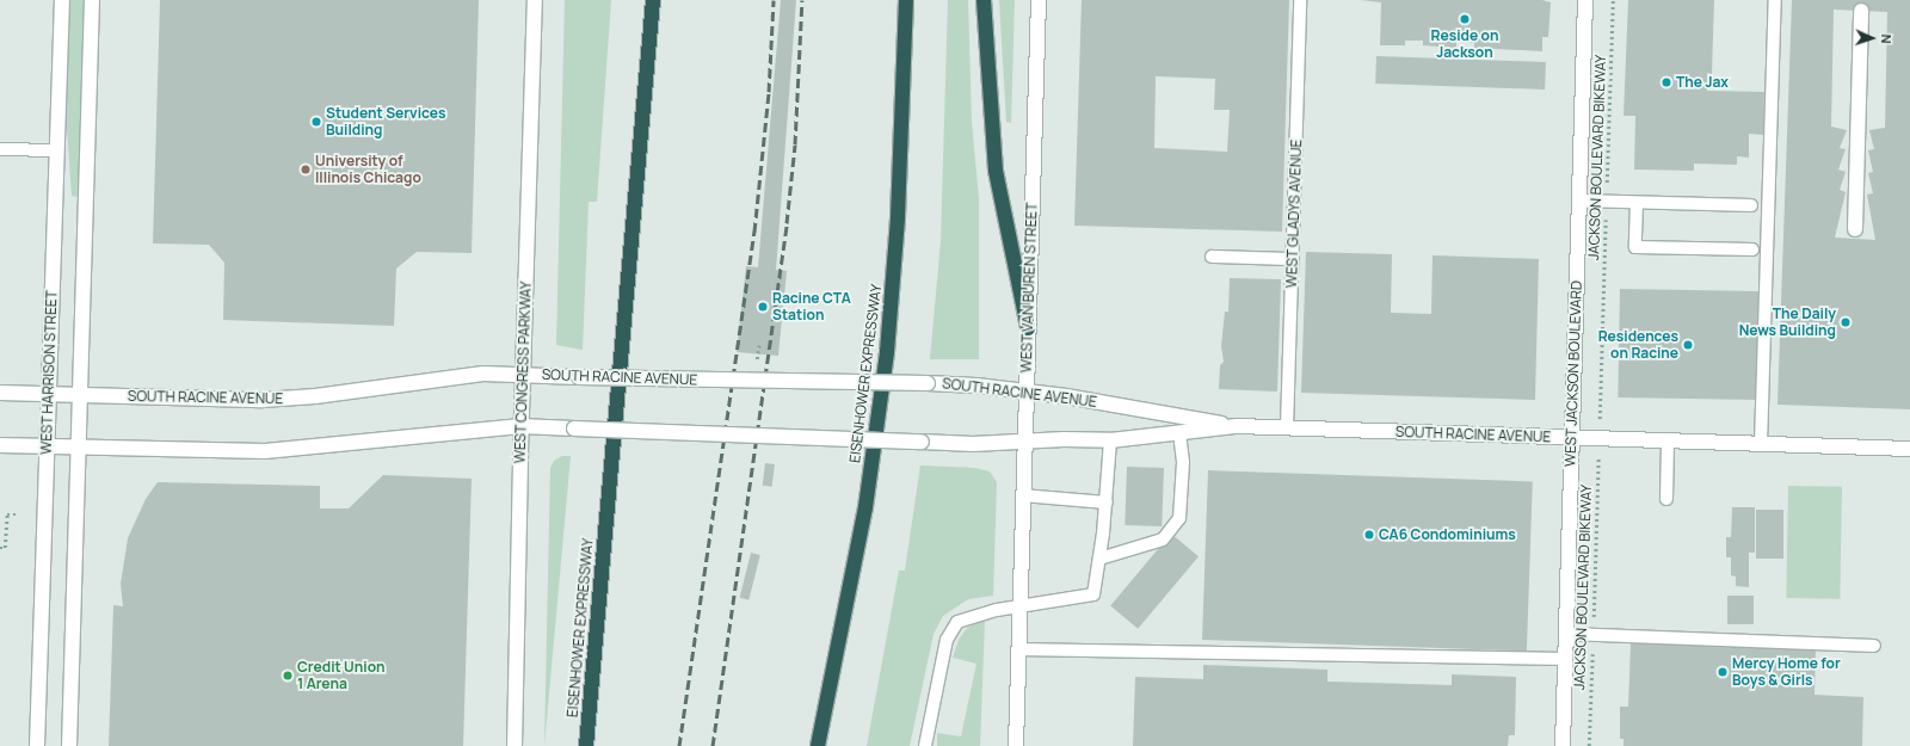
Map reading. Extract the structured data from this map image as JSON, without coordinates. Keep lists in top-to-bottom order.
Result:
{
  "streets": {
    "highway": ["EISENHOWER EXPRESSWAY"],
    "street": [
      "WEST VAN BUREN STREET",
      "WEST HARRISON STREET",
      "WEST CONGRESS PARKWAY",
      "WEST JACKSON BOULEVARD",
      "SOUTH RACINE AVENUE"
    ],
    "lane": ["WEST GLADYS AVENUE"],
    "path": ["JACKSON BOULEVARD BIKEWAY"]
  },
  "crossings": [
    ["JACKSON BOULEVARD BIKEWAY", "SOUTH RACINE AVENUE"],
    ["WEST GLADYS AVENUE", "SOUTH RACINE AVENUE"],
    ["WEST VAN BUREN STREET", "SOUTH RACINE AVENUE"],
    ["WEST HARRISON STREET", "SOUTH RACINE AVENUE"],
    ["WEST CONGRESS PARKWAY", "SOUTH RACINE AVENUE"],
    ["WEST JACKSON BOULEVARD", "SOUTH RACINE AVENUE"]
  ],
  "places": [
    "Reside on Jackson",
    "The Jax",
    "Student Services Building",
    "University of Illinois Chicago",
    "Racine CTA Station",
    "The Daily News Building",
    "Residences on Racine",
    "CA6 Condominiums",
    "Mercy Home for Boys & Girls",
    "Credit Union 1 Arena"
  ],
  "north": "right"
}
